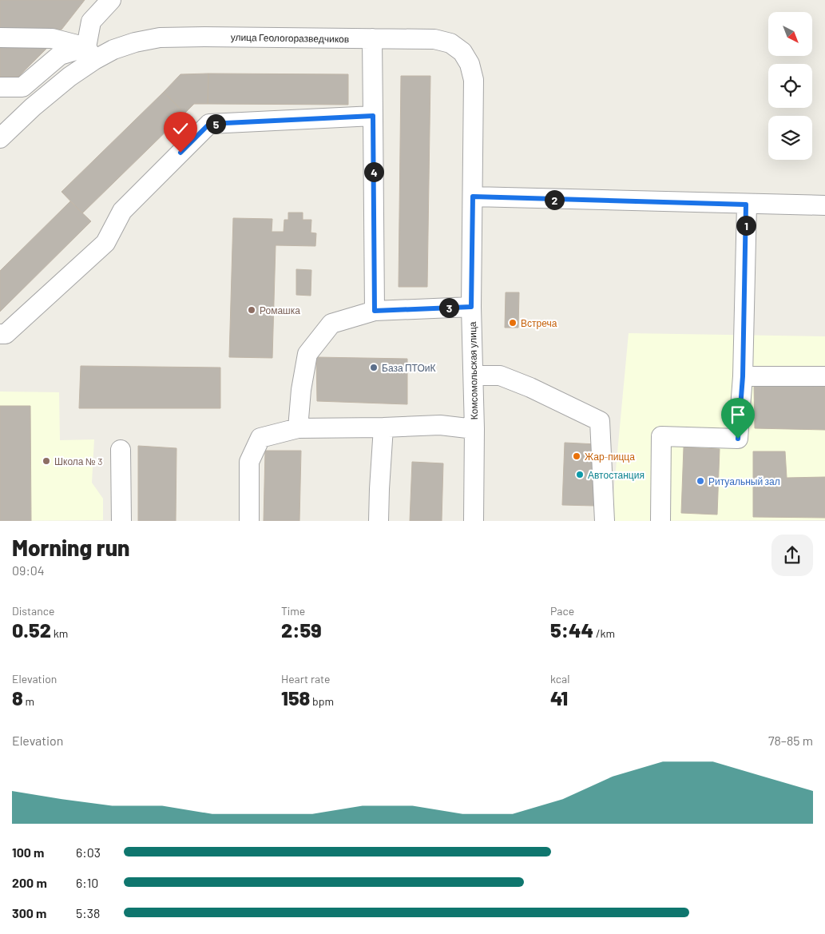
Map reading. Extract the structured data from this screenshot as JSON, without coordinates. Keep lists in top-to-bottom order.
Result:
{
  "streets": {
    "street": ["улица Геологоразведчиков", "Комсомольская улица"]
  },
  "crossings": [
    ["улица Геологоразведчиков", "Комсомольская улица"]
  ],
  "places": [
    "Ромашка",
    "Встреча",
    "База ПТОиК",
    "Жар-пицца",
    "Школа № 3",
    "Автостанция",
    "Ритуальный зал"
  ],
  "north": "bottom right",
  "page": {
    "pins": [
      "5",
      "4",
      "2",
      "1",
      "3"
    ],
    "heading": ["Morning run", "09:04"],
    "stats": [
      ["Distance", "0.52 km"],
      ["Time", "2:59"],
      ["Pace", "5:44 /km"],
      ["Elevation", "8 m"],
      ["Heart rate", "158 bpm"],
      ["kcal", "41"]
    ],
    "chart": ["Elevation", "78–85 m"],
    "list": [
      {
        "name": "100 m",
        "note": "6:03"
      },
      {
        "name": "200 m",
        "note": "6:10"
      },
      {
        "name": "300 m",
        "note": "5:38"
      }
    ]
  }
}
